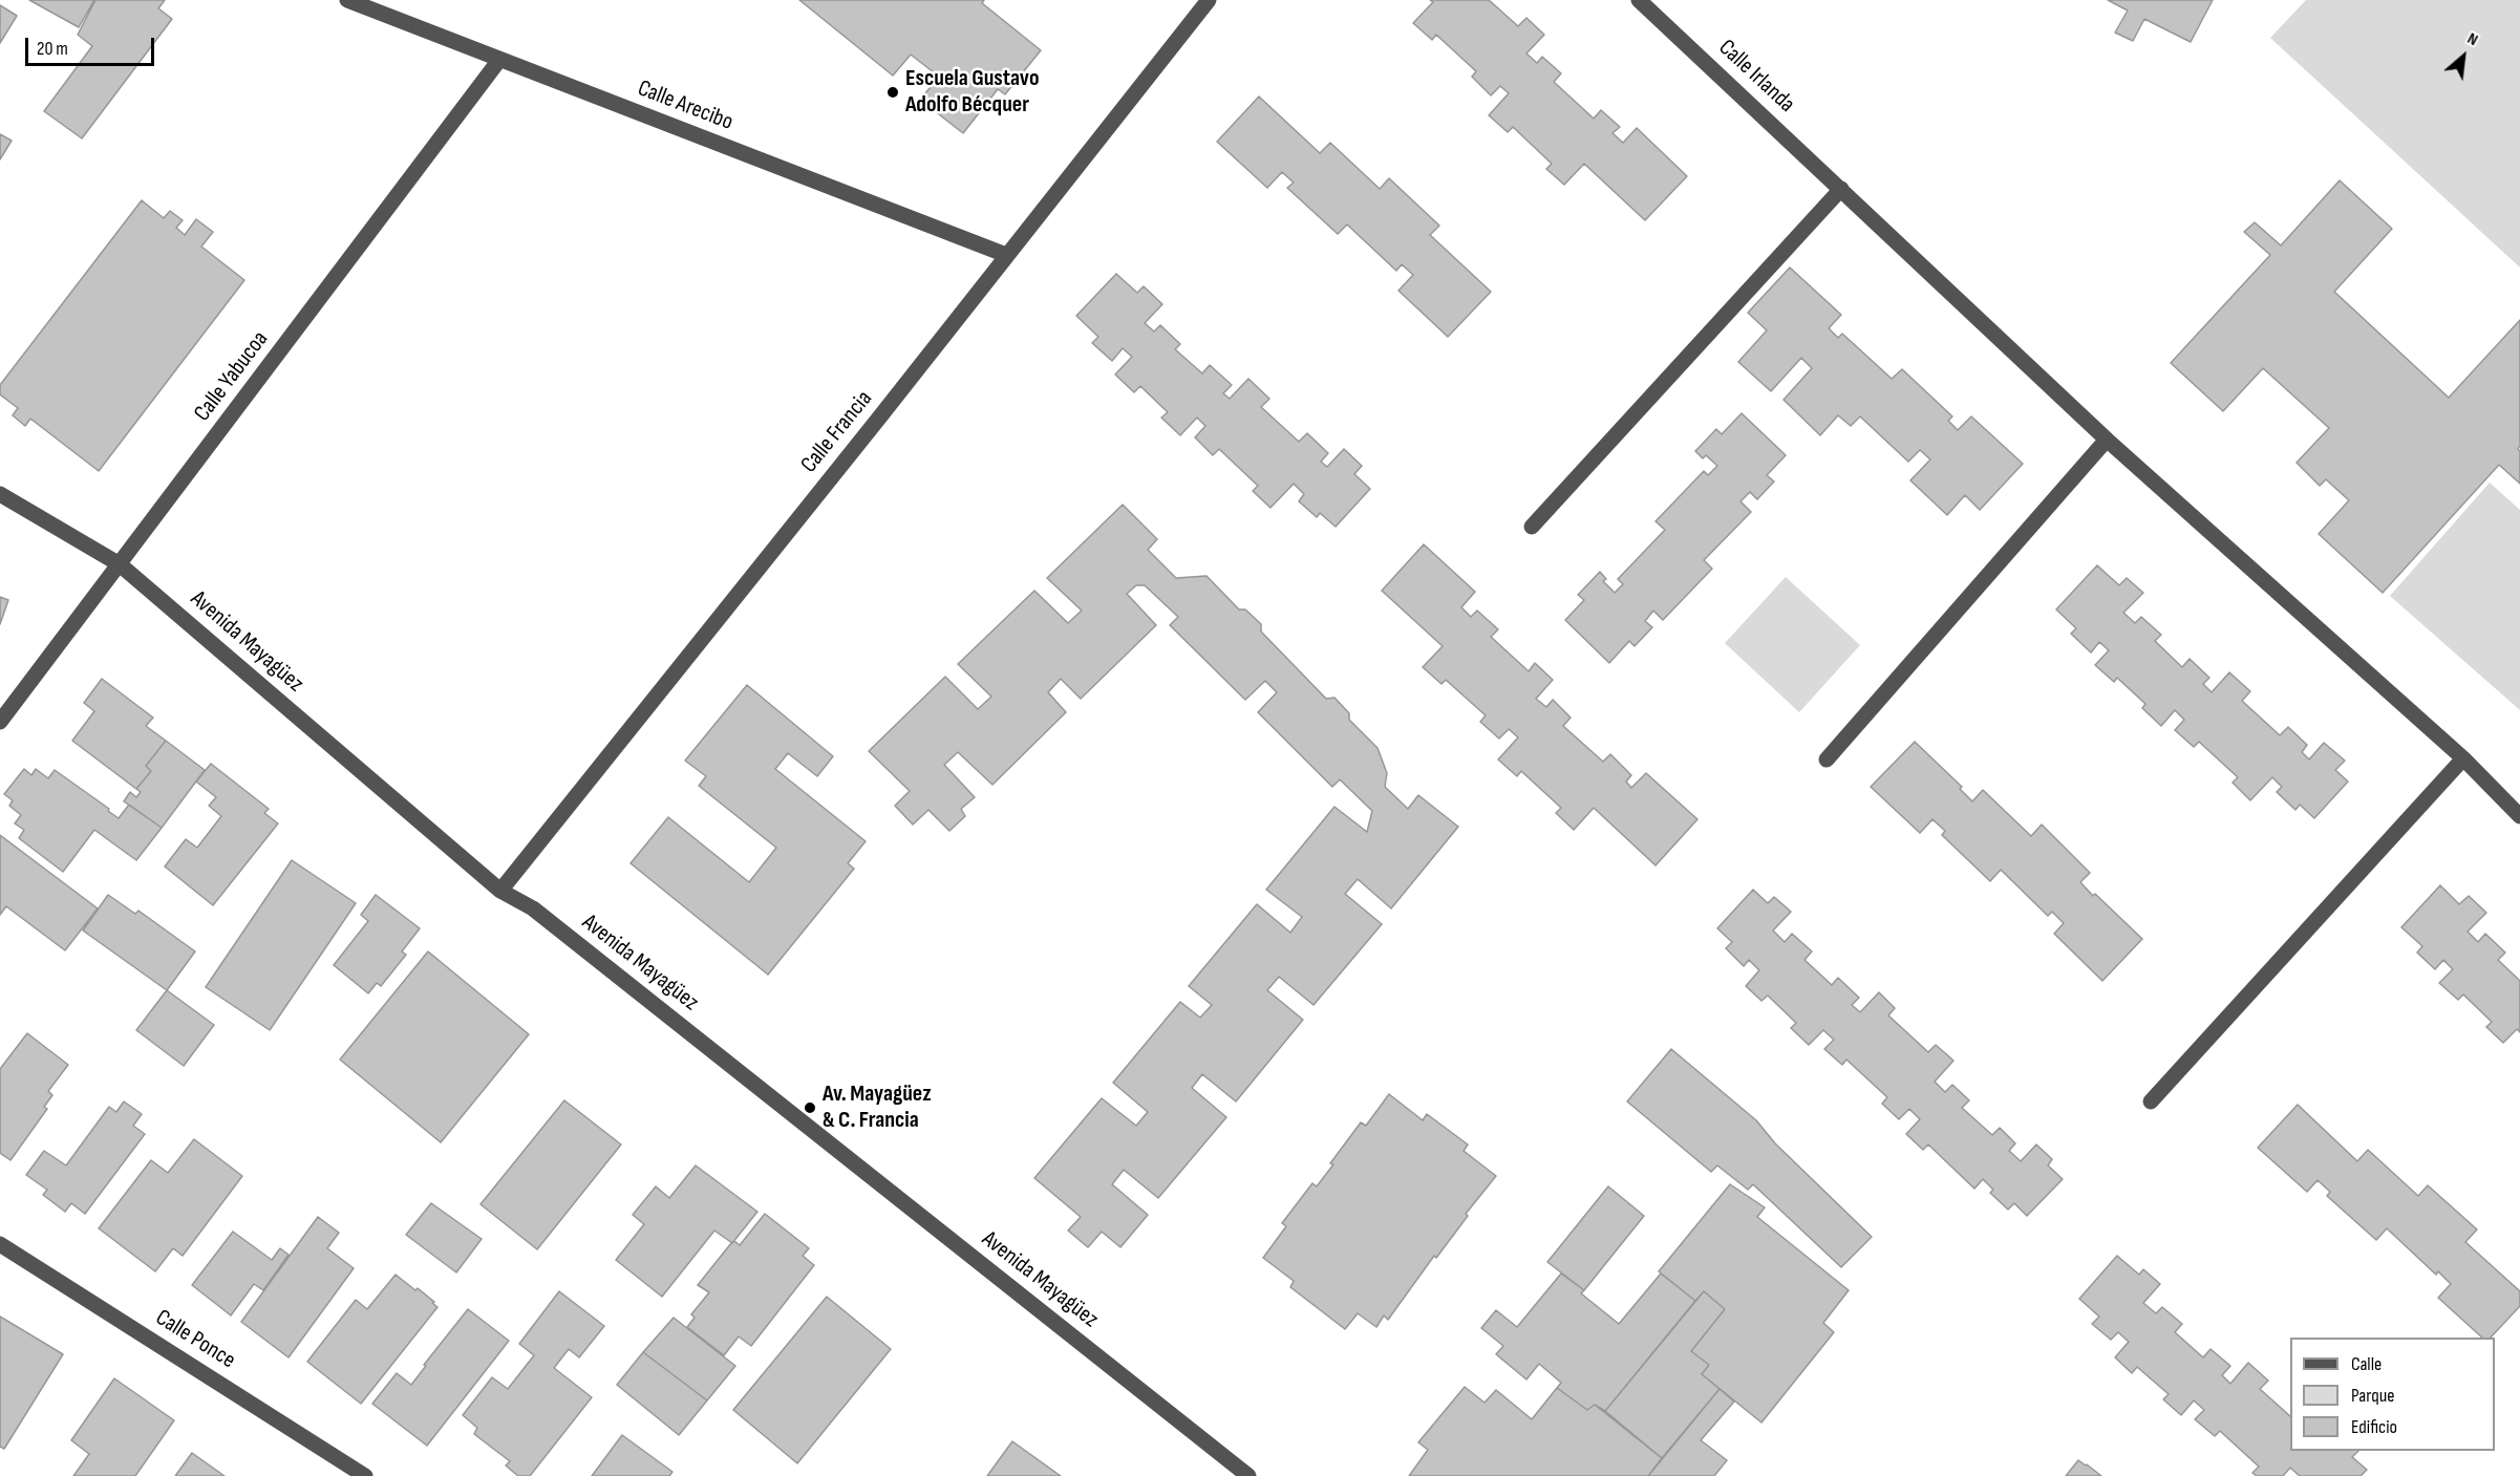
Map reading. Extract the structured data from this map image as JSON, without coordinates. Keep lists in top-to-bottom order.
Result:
{
  "streets": {
    "street": [
      "Calle Irlanda",
      "Calle Arecibo",
      "Calle Yabucoa",
      "Calle Francia",
      "Avenida Mayagüez",
      "Calle Ponce"
    ]
  },
  "crossings": [
    ["Calle Arecibo", "Calle Yabucoa"],
    ["Calle Arecibo", "Calle Francia"],
    ["Calle Yabucoa", "Avenida Mayagüez"],
    ["Calle Francia", "Avenida Mayagüez"]
  ],
  "places": ["Escuela Gustavo Adolfo Bécquer", "Av. Mayagüez & C. Francia"],
  "legend": ["Calle", "Parque", "Edificio"],
  "scale_bar": "20 m",
  "north": "top right"
}
